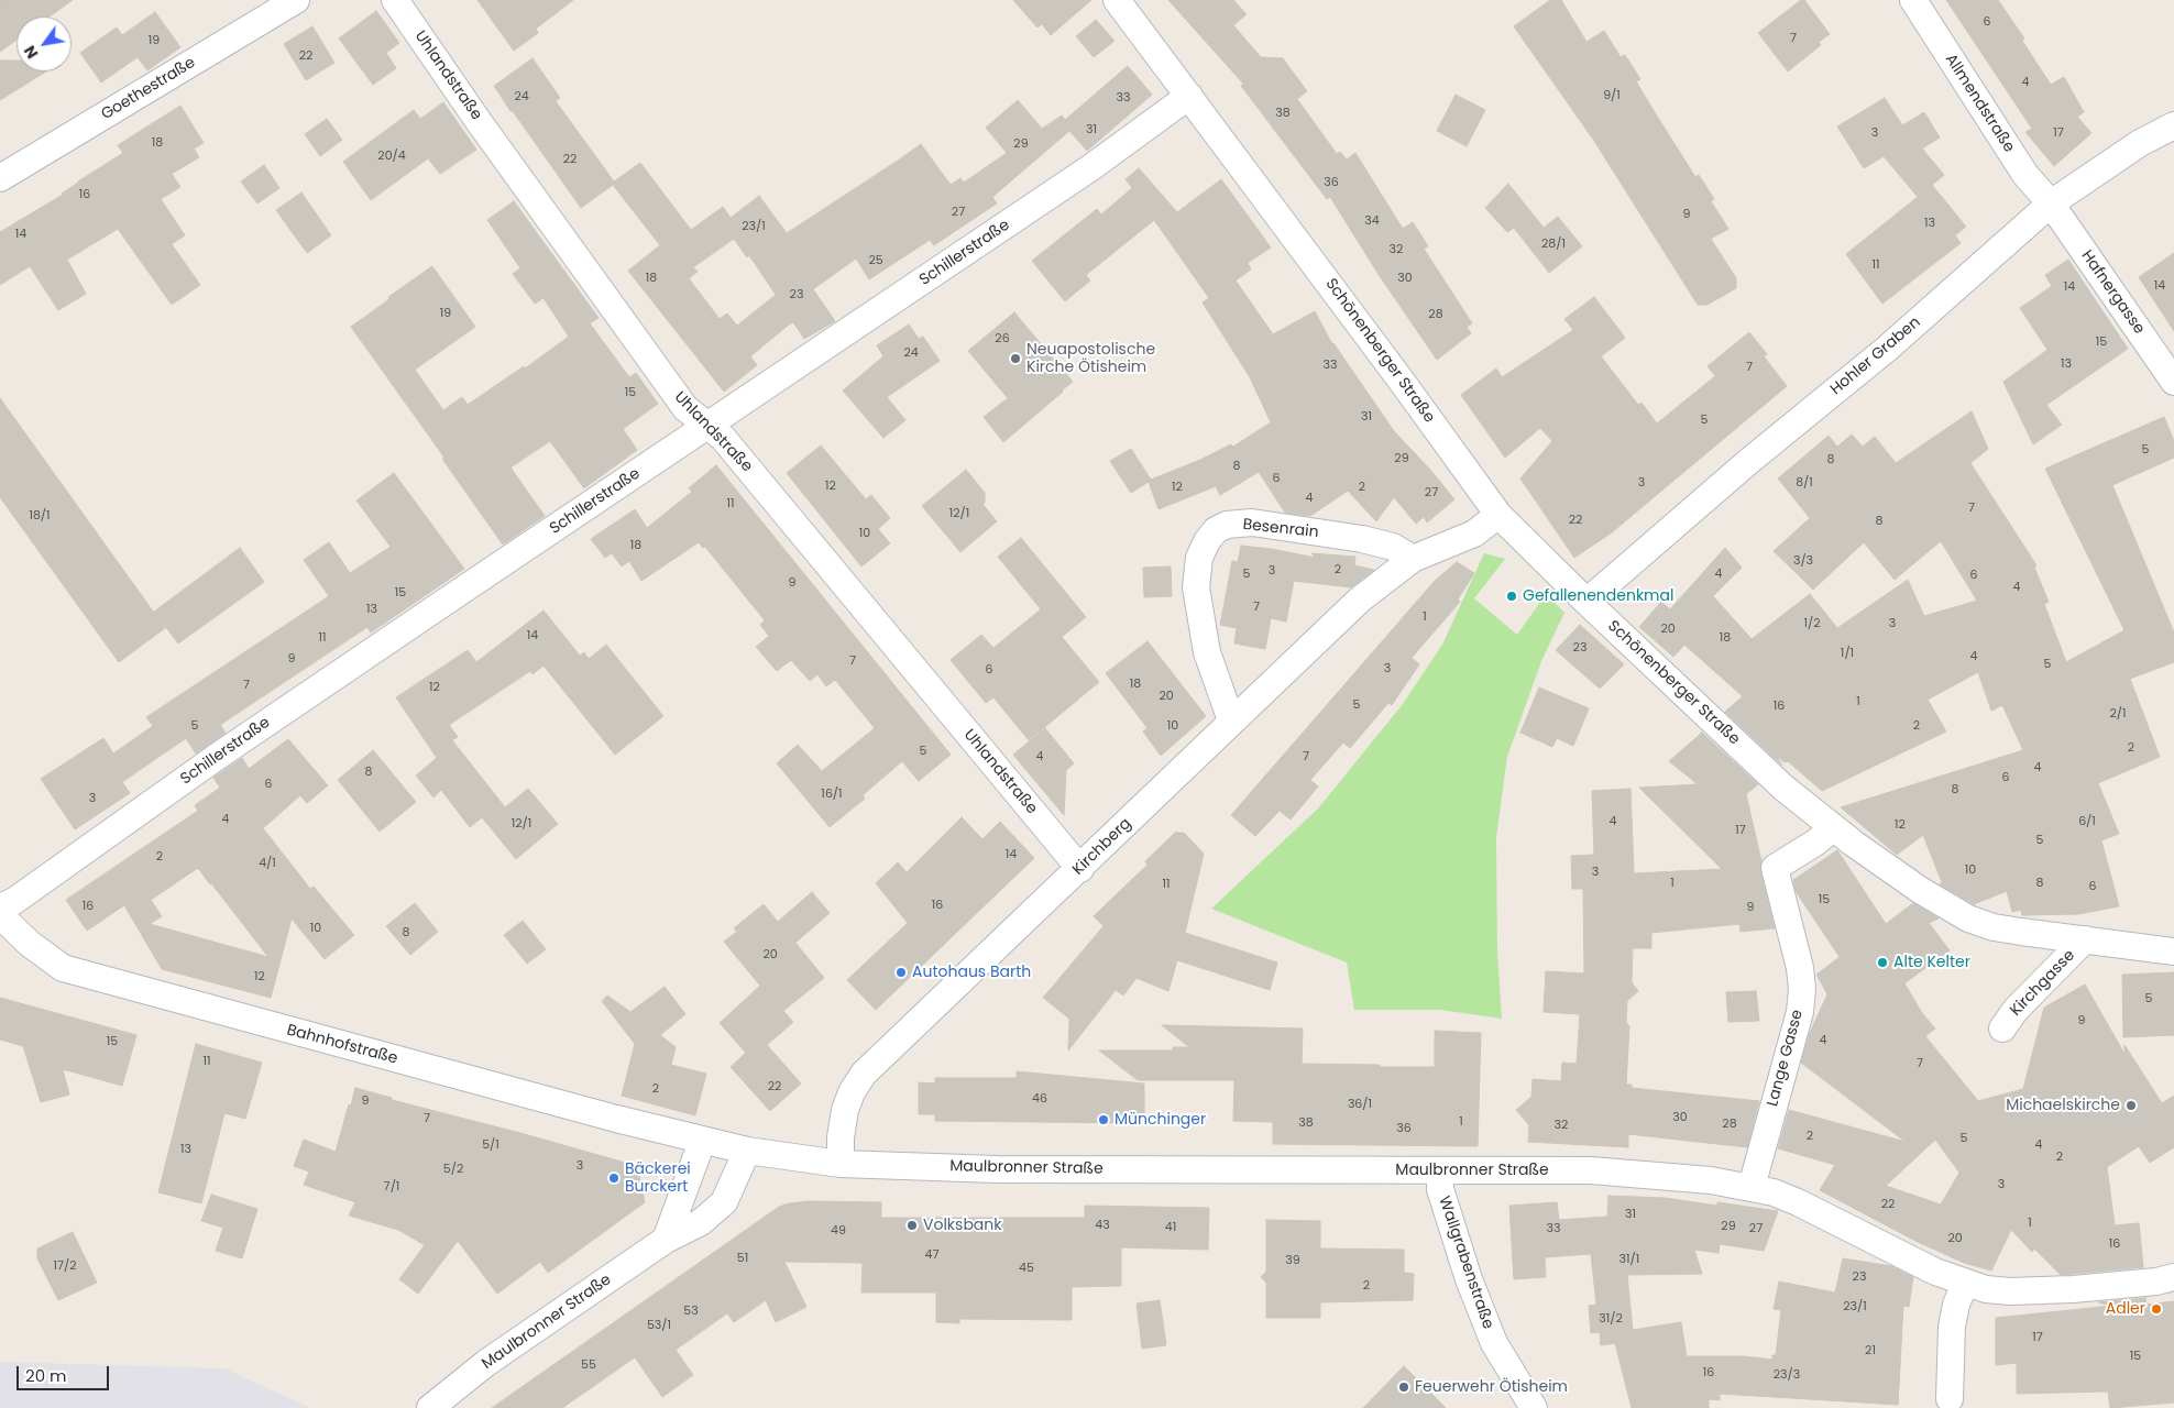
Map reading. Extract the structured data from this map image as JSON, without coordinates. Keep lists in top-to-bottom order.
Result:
{
  "streets": {
    "street": [
      "Uhlandstraße",
      "Goethestraße",
      "Allmendstraße",
      "Schillerstraße",
      "Hafnergasse",
      "Schönenberger Straße",
      "Hohler Graben",
      "Besenrain",
      "Kirchberg",
      "Kirchgasse",
      "Bahnhofstraße",
      "Lange Gasse",
      "Maulbronner Straße",
      "Wallgrabenstraße"
    ]
  },
  "crossings": [
    ["Uhlandstraße", "Schillerstraße"],
    ["Uhlandstraße", "Kirchberg"],
    ["Allmendstraße", "Hafnergasse"],
    ["Allmendstraße", "Hohler Graben"],
    ["Schillerstraße", "Schönenberger Straße"],
    ["Hafnergasse", "Hohler Graben"],
    ["Schönenberger Straße", "Hohler Graben"],
    ["Schönenberger Straße", "Kirchgasse"],
    ["Schönenberger Straße", "Lange Gasse"],
    ["Besenrain", "Kirchberg"],
    ["Kirchberg", "Maulbronner Straße"],
    ["Bahnhofstraße", "Maulbronner Straße"],
    ["Lange Gasse", "Maulbronner Straße"],
    ["Maulbronner Straße", "Wallgrabenstraße"]
  ],
  "places": [
    "Neuapostolische Kirche Ötisheim",
    "Gefallenendenkmal",
    "Alte Kelter",
    "Autohaus Barth",
    "Michaelskirche",
    "Münchinger",
    "Bäckerei Burckert",
    "Volksbank",
    "Adler",
    "Feuerwehr Ötisheim"
  ],
  "house_numbers": [
    "6",
    "7",
    "19",
    "22",
    "4",
    "9/1",
    "24",
    "33",
    "38",
    "31",
    "3",
    "17",
    "18",
    "29",
    "20/4",
    "22",
    "36",
    "16",
    "27",
    "9",
    "34",
    "13",
    "23/1",
    "14",
    "28/1",
    "32",
    "25",
    "11",
    "18",
    "30",
    "14",
    "14",
    "23",
    "19",
    "28",
    "26",
    "15",
    "24",
    "13",
    "33",
    "7",
    "15",
    "31",
    "5",
    "5",
    "29",
    "8",
    "8",
    "6",
    "3",
    "8/1",
    "12",
    "12",
    "2",
    "27",
    "4",
    "11",
    "7",
    "12/1",
    "18/1",
    "22",
    "8",
    "10",
    "18",
    "3/3",
    "2",
    "3",
    "5",
    "4",
    "6",
    "9",
    "4",
    "15",
    "7",
    "13",
    "1",
    "1/2",
    "3",
    "20",
    "14",
    "11",
    "18",
    "23",
    "1/1",
    "4",
    "9",
    "7",
    "5",
    "3",
    "6",
    "18",
    "7",
    "12",
    "20",
    "1",
    "5",
    "16",
    "2/1",
    "5",
    "10",
    "2",
    "2",
    "5",
    "4",
    "7",
    "4",
    "8",
    "6",
    "6",
    "8",
    "16/1",
    "3",
    "4",
    "4",
    "6/1",
    "12/1",
    "12",
    "17",
    "5",
    "14",
    "2",
    "4/1",
    "10",
    "3",
    "1",
    "8",
    "11",
    "6",
    "15",
    "16",
    "16",
    "9",
    "10",
    "8",
    "20",
    "12",
    "5",
    "9",
    "4",
    "15",
    "11",
    "7",
    "22",
    "2",
    "46",
    "9",
    "36/1",
    "30",
    "7",
    "1",
    "38",
    "28",
    "32",
    "36",
    "2",
    "5",
    "5/1",
    "4",
    "13",
    "2",
    "3",
    "5/2",
    "3",
    "7/1",
    "22",
    "31",
    "1",
    "43",
    "29",
    "41",
    "33",
    "27",
    "49",
    "20",
    "16",
    "47",
    "51",
    "31/1",
    "39",
    "17/2",
    "45",
    "23",
    "2",
    "23/1",
    "53",
    "31/2",
    "53/1",
    "17",
    "21",
    "15",
    "55",
    "16",
    "23/3"
  ],
  "scale_bar": "20 m",
  "north": "bottom left"
}
